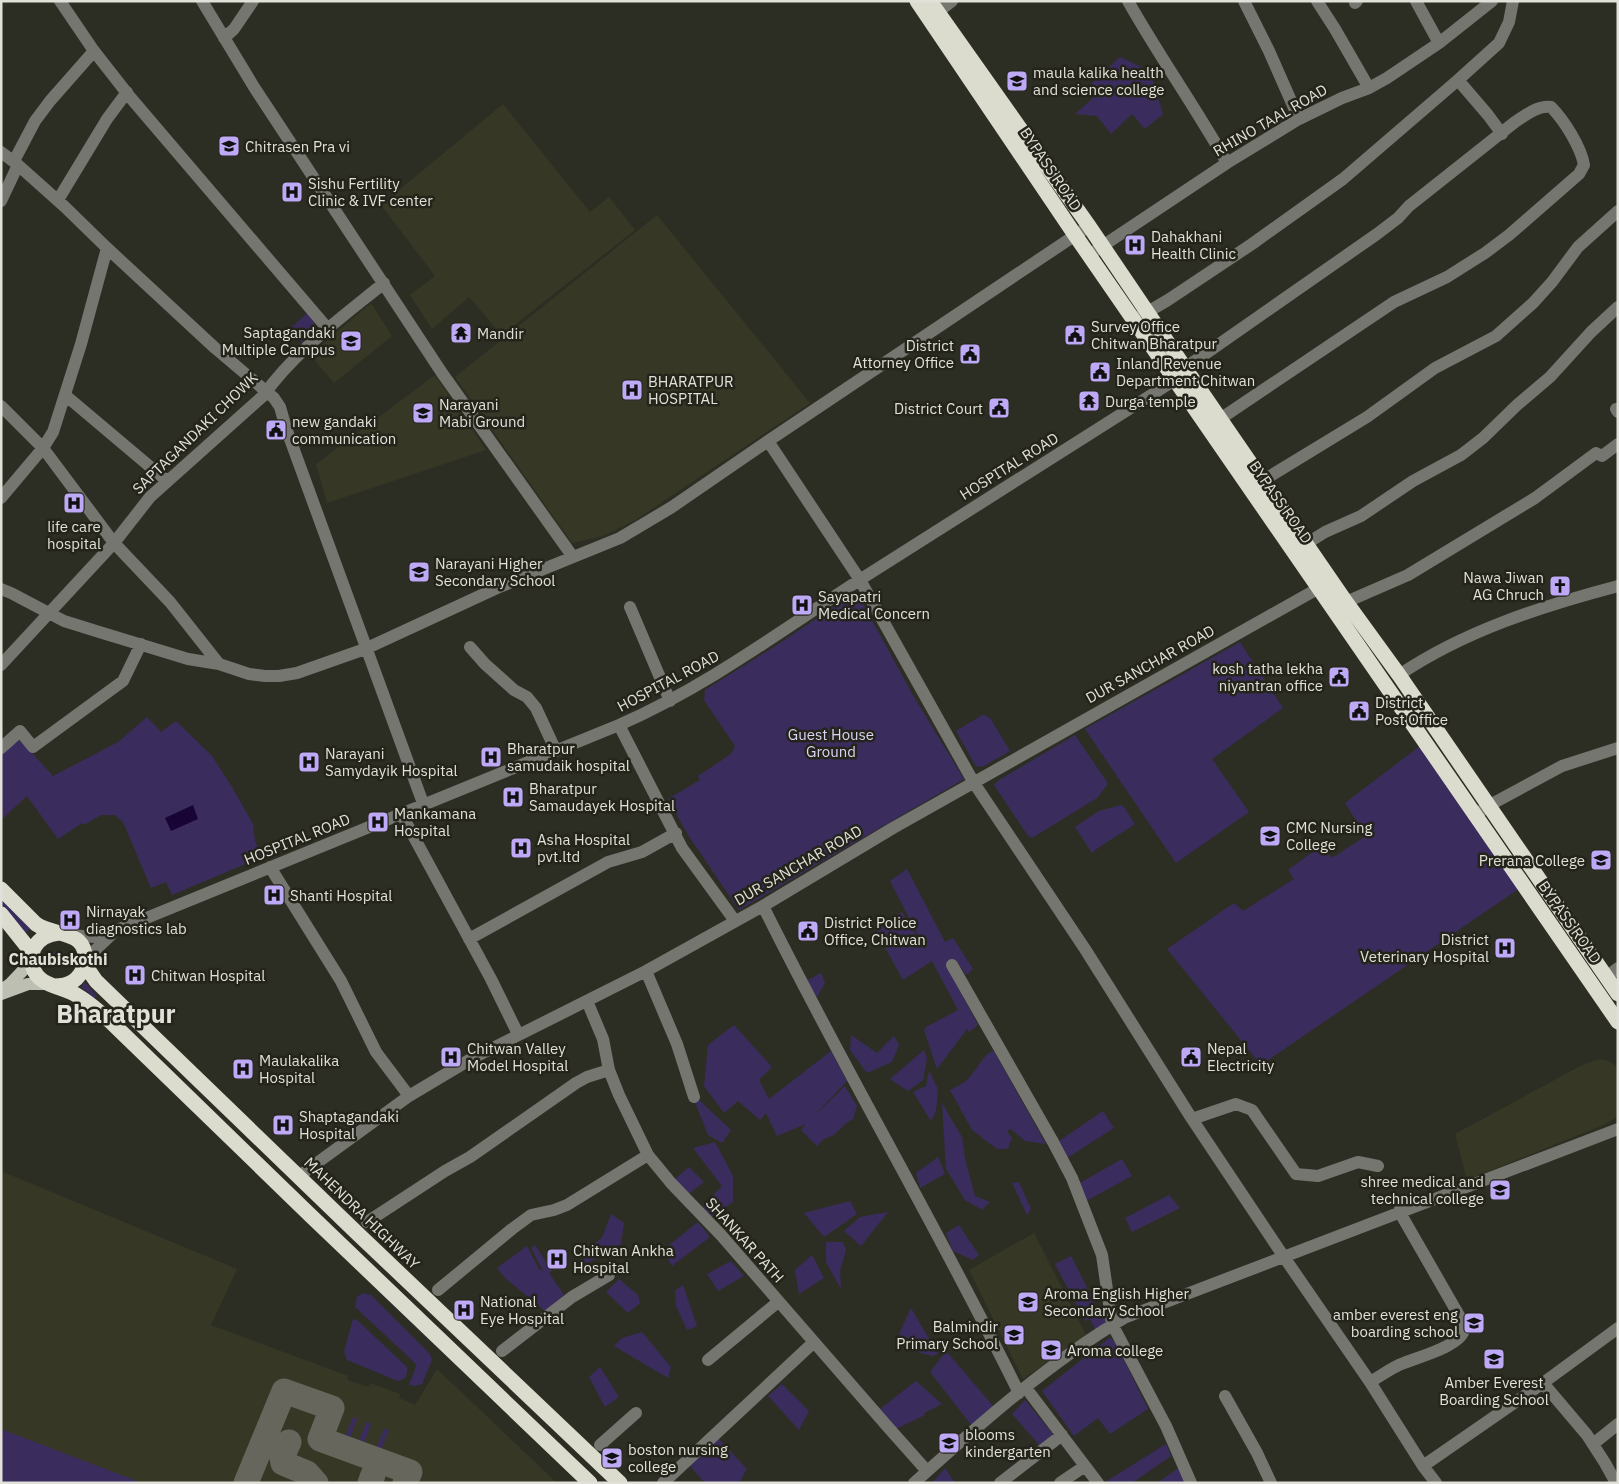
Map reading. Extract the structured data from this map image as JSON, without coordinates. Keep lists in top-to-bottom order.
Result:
{
  "streets": {
    "highway": ["BYPASS ROAD", "MAHENDRA HIGHWAY"],
    "street": [
      "RHINO TAAL ROAD",
      "SAPTAGANDAKI CHOWK",
      "HOSPITAL ROAD",
      "DUR SANCHAR ROAD",
      "SHANKAR PATH"
    ]
  },
  "crossings": [
    ["RHINO TAAL ROAD", "BYPASS ROAD"],
    ["BYPASS ROAD", "HOSPITAL ROAD"],
    ["BYPASS ROAD", "DUR SANCHAR ROAD"],
    ["HOSPITAL ROAD", "MAHENDRA HIGHWAY"],
    ["DUR SANCHAR ROAD", "MAHENDRA HIGHWAY"],
    ["DUR SANCHAR ROAD", "SHANKAR PATH"]
  ],
  "districts": ["Chaubiskothi", "Bharatpur"],
  "parks": ["Guest House Ground"],
  "places": {
    "school or university": [
      "maula kalika health and science college",
      "Chitrasen Pra vi",
      "Saptagandaki Multiple Campus",
      "Narayani Mabi Ground",
      "Narayani Higher Secondary School",
      "CMC Nursing College",
      "Prerana College",
      "shree medical and technical college",
      "Aroma English Higher Secondary School",
      "amber everest eng boarding school",
      "Balmindir Primary School",
      "Aroma college",
      "Amber Everest Boarding School",
      "blooms kindergarten",
      "boston nursing college"
    ],
    "hospital": [
      "Sishu Fertility Clinic & IVF center",
      "Dahakhani Health Clinic",
      "BHARATPUR HOSPITAL",
      "life care hospital",
      "Sayapatri Medical Concern",
      "Bharatpur samudaik hospital",
      "Narayani Samydayik Hospital",
      "Bharatpur Samaudayek Hospital",
      "Mankamana Hospital",
      "Asha Hospital pvt.ltd",
      "Shanti Hospital",
      "Nirnayak diagnostics lab",
      "District Veterinary Hospital",
      "Chitwan Hospital",
      "Chitwan Valley Model Hospital",
      "Maulakalika Hospital",
      "Shaptagandaki Hospital",
      "Chitwan Ankha Hospital",
      "National Eye Hospital"
    ],
    "temple": ["Mandir", "Durga temple"],
    "public building": [
      "Survey Office Chitwan Bharatpur",
      "District Attorney Office",
      "Inland Revenue Department Chitwan",
      "District Court",
      "new gandaki communication",
      "kosh tatha lekha niyantran office",
      "District Post Office",
      "District Police Office, Chitwan",
      "Nepal Electricity"
    ],
    "church": ["Nawa Jiwan AG Chruch"]
  }
}
